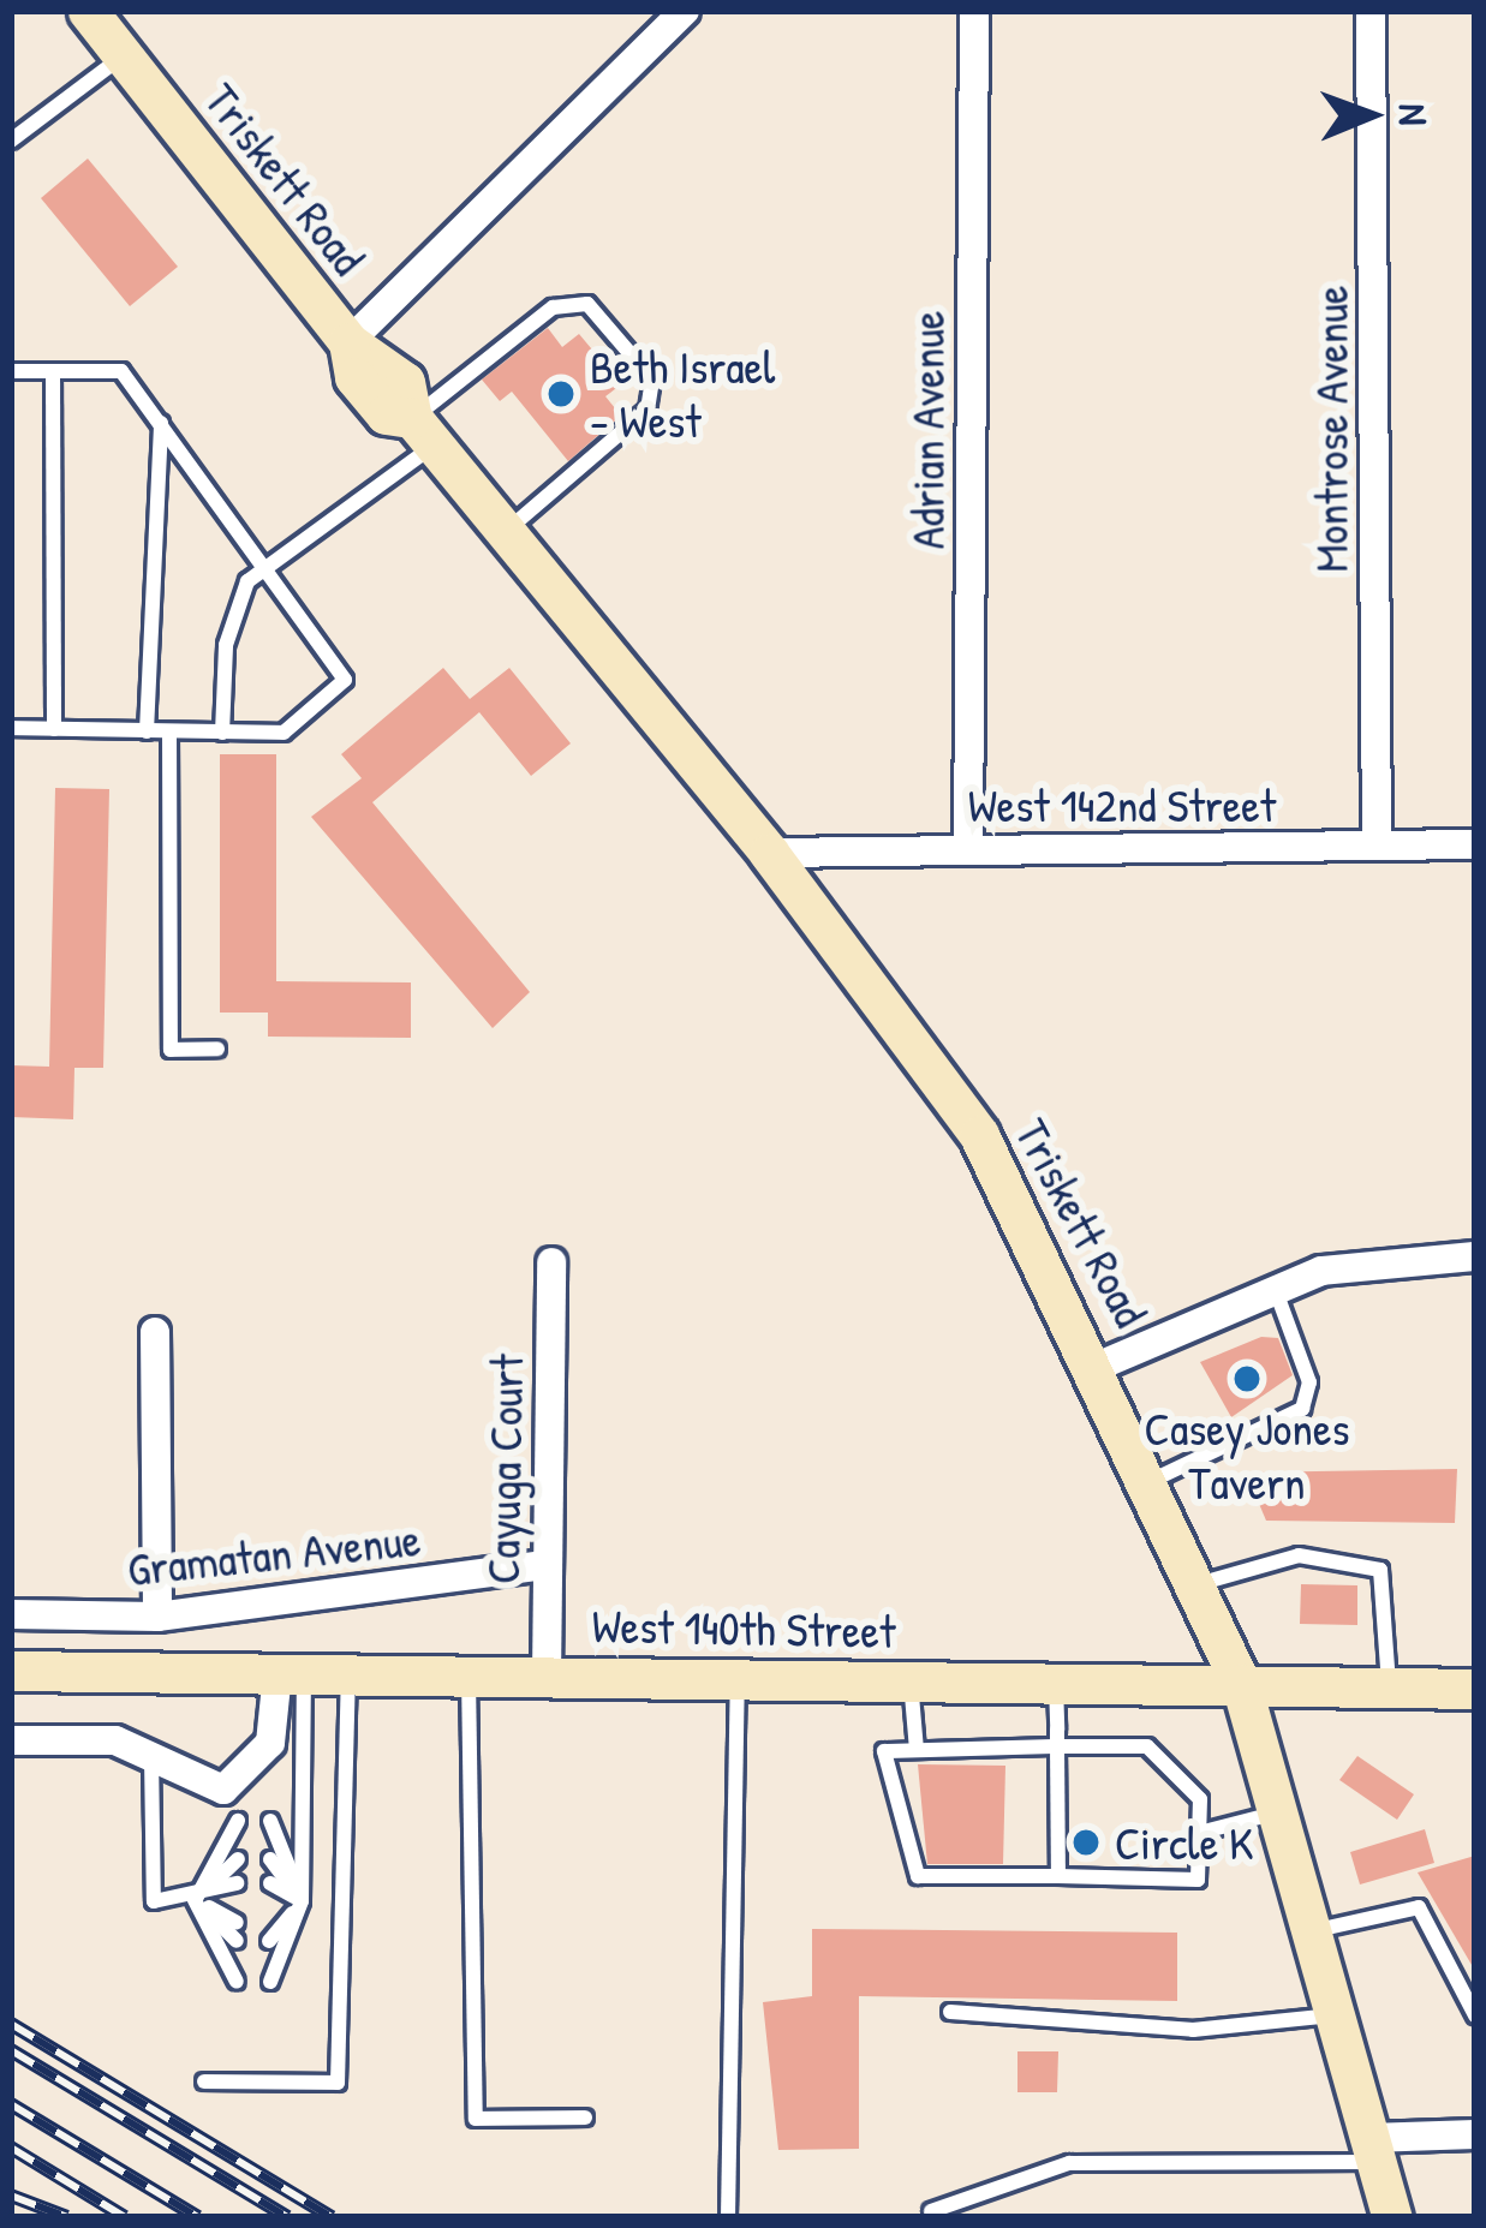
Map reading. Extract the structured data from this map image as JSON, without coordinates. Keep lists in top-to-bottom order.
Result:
{
  "streets": {
    "main road": ["Triskett Road", "West 140th Street"],
    "street": [
      "Montrose Avenue",
      "Adrian Avenue",
      "West 142nd Street",
      "Cayuga Court",
      "Gramatan Avenue"
    ]
  },
  "crossings": [
    ["Triskett Road", "West 142nd Street"],
    ["Triskett Road", "West 140th Street"],
    ["Montrose Avenue", "West 142nd Street"],
    ["Adrian Avenue", "West 142nd Street"],
    ["Cayuga Court", "Gramatan Avenue"],
    ["Cayuga Court", "West 140th Street"]
  ],
  "places": ["Beth Israel - West", "Casey Jones Tavern", "Circle K"],
  "north": "right"
}
